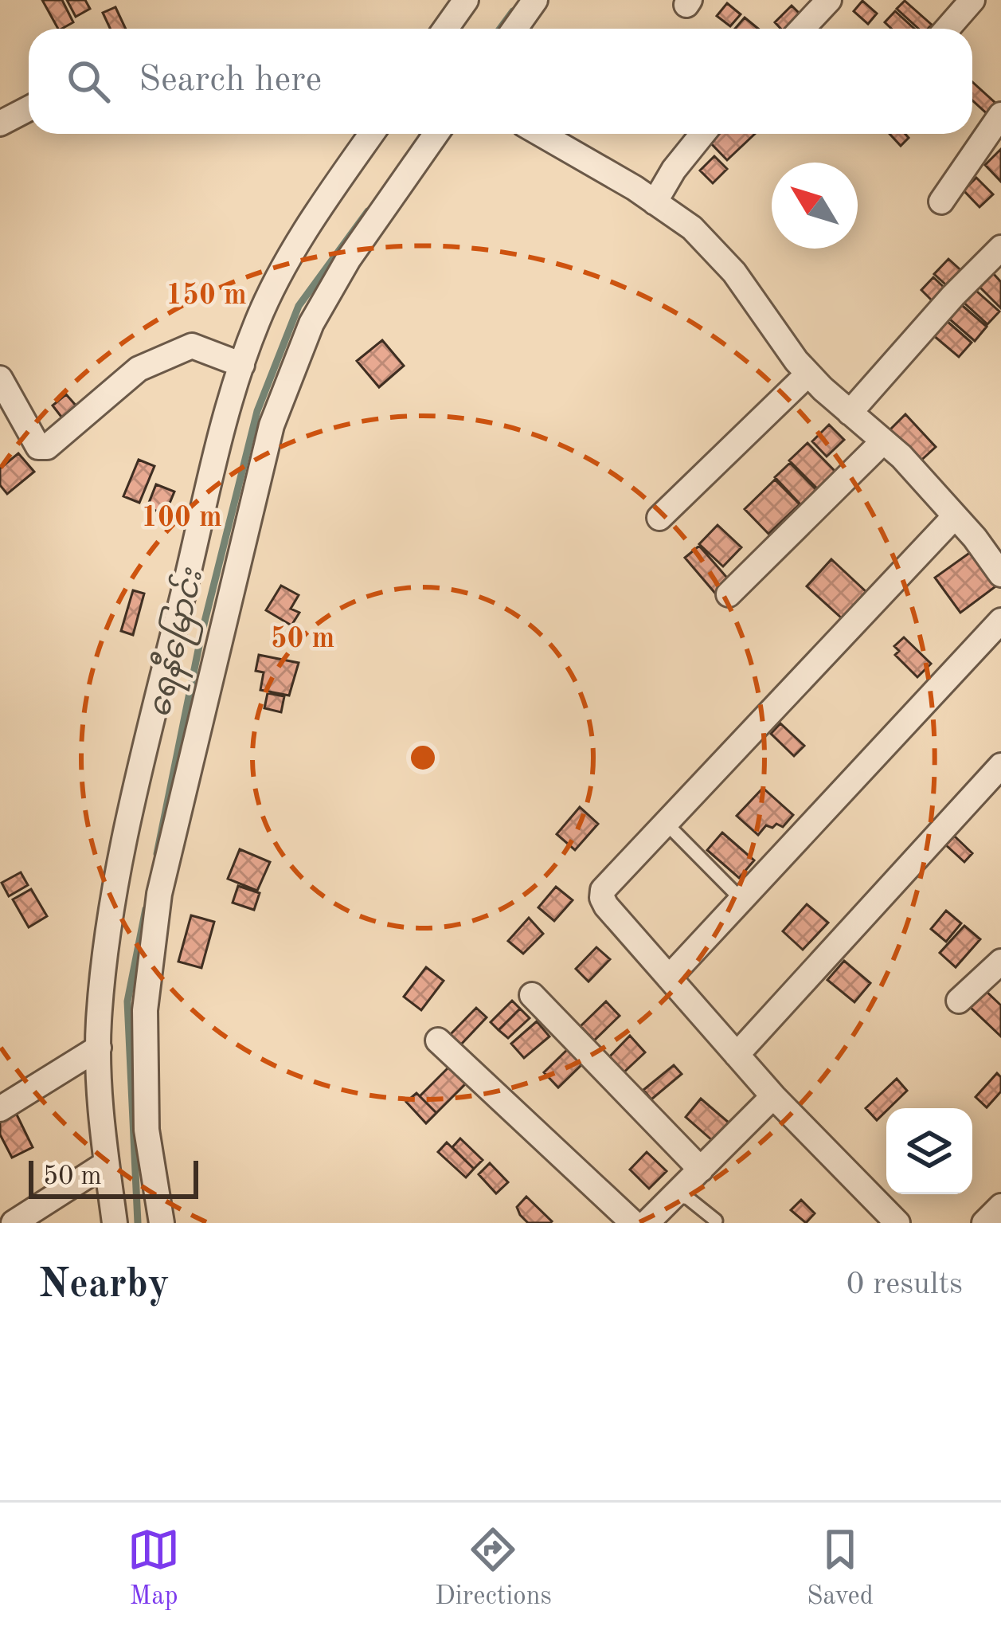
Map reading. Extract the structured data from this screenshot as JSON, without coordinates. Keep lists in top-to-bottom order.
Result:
{
  "water": ["ရေနီမြောင်း"],
  "scale_bar": "50 m",
  "north": "top left",
  "page": {
    "search": "Search here",
    "scale": "50 m",
    "heading": ["Nearby", "0 results"],
    "nav": ["Map", "Directions", "Saved"]
  },
  "rings": ["150 m", "100 m", "50 m"]
}
